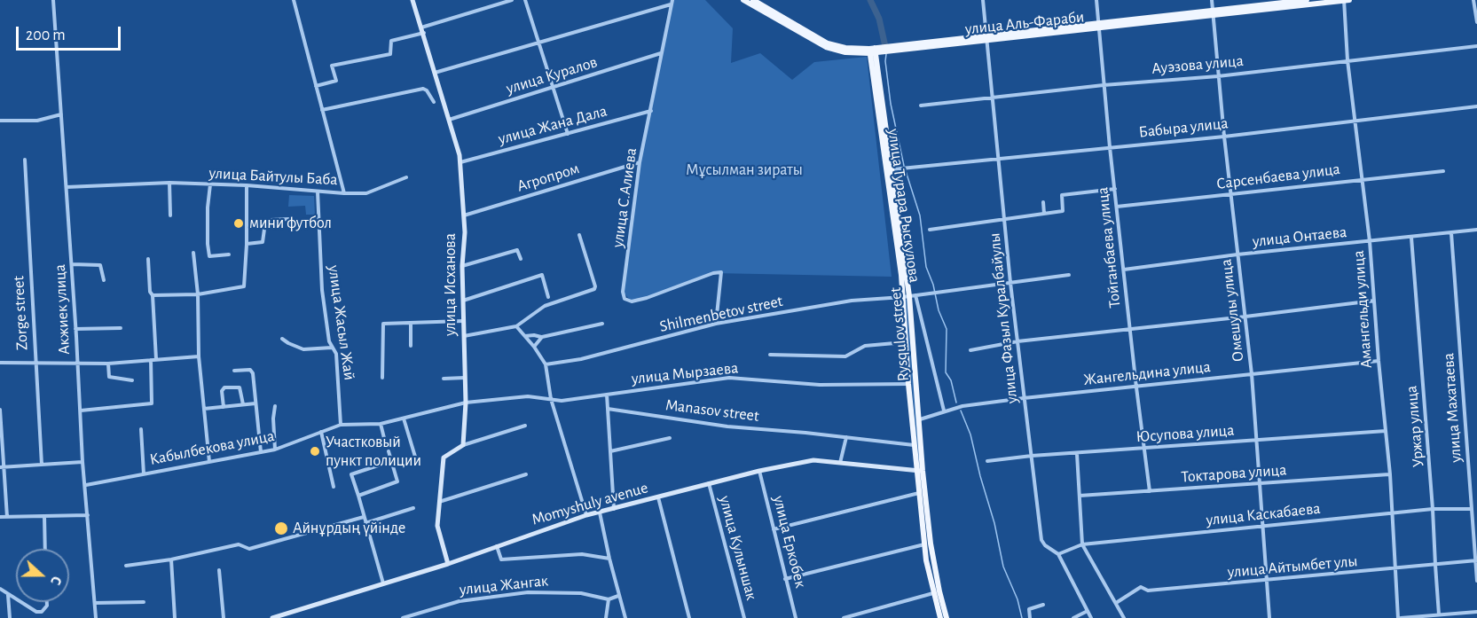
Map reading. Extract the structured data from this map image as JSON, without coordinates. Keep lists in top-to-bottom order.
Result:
{
  "streets": {
    "main road": [
      "улица Аль-Фараби",
      "улица Турара Рыскулова",
      "улица Исханова",
      "Rysqulov street",
      "Momyshuly avenue"
    ],
    "street": [
      "Ауэзова улица",
      "улица Куралов",
      "улица Жана Дала",
      "Бабыра улица",
      "улица Байтулы Баба",
      "Сарсенбаева улица",
      "Агропром",
      "улица С.Алиева",
      "улица Онтаева",
      "Тойганбаева улица",
      "Акжиек улица",
      "Амангельди улица",
      "Омешулы улица",
      "Zorge street",
      "Shilmenbetov street",
      "улица Фазыл Куралбайулы",
      "улица Жасыл Жай",
      "улица Мырзаева",
      "Жангельдина улица",
      "улица Махатаева",
      "Manasov street",
      "Уржар улица",
      "Юсупова улица",
      "Кабылбекова улица",
      "Токтарова улица",
      "улица Каскабаева",
      "улица Еркобек",
      "улица Кулыншак",
      "улица Айтымбет улы",
      "улица Жангак"
    ]
  },
  "crossings": [
    ["улица Аль-Фараби", "улица Турара Рыскулова"],
    ["улица Аль-Фараби", "Тойганбаева улица"],
    ["улица Аль-Фараби", "Амангельди улица"],
    ["улица Аль-Фараби", "Омешулы улица"],
    ["улица Аль-Фараби", "улица Фазыл Куралбайулы"],
    ["улица Аль-Фараби", "Rysqulov street"],
    ["Ауэзова улица", "Тойганбаева улица"],
    ["Ауэзова улица", "Амангельди улица"],
    ["Ауэзова улица", "Омешулы улица"],
    ["Ауэзова улица", "улица Фазыл Куралбайулы"],
    ["улица Куралов", "улица С.Алиева"],
    ["улица Куралов", "улица Исханова"],
    ["улица Жана Дала", "улица С.Алиева"],
    ["улица Жана Дала", "улица Исханова"],
    ["Бабыра улица", "Тойганбаева улица"],
    ["Бабыра улица", "Амангельди улица"],
    ["Бабыра улица", "Омешулы улица"],
    ["Бабыра улица", "улица Фазыл Куралбайулы"],
    ["Бабыра улица", "Rysqulov street"],
    ["улица Байтулы Баба", "Акжиек улица"],
    ["улица Байтулы Баба", "улица Жасыл Жай"],
    ["Сарсенбаева улица", "Тойганбаева улица"],
    ["Сарсенбаева улица", "Амангельди улица"],
    ["Сарсенбаева улица", "Омешулы улица"],
    ["Агропром", "улица С.Алиева"],
    ["Агропром", "улица Исханова"],
    ["улица С.Алиева", "Shilmenbetov street"],
    ["улица Турара Рыскулова", "Shilmenbetov street"],
    ["улица Турара Рыскулова", "Rysqulov street"],
    ["улица Турара Рыскулова", "улица Мырзаева"],
    ["улица Онтаева", "Тойганбаева улица"],
    ["улица Онтаева", "Амангельди улица"],
    ["улица Онтаева", "Омешулы улица"],
    ["улица Онтаева", "улица Махатаева"],
    ["улица Онтаева", "Уржар улица"],
    ["Тойганбаева улица", "Жангельдина улица"],
    ["Тойганбаева улица", "Юсупова улица"],
    ["Тойганбаева улица", "Токтарова улица"],
    ["улица Исханова", "улица Мырзаева"],
    ["улица Исханова", "Кабылбекова улица"],
    ["Акжиек улица", "Кабылбекова улица"],
    ["Амангельди улица", "Жангельдина улица"],
    ["Амангельди улица", "Юсупова улица"],
    ["Амангельди улица", "Токтарова улица"],
    ["Амангельди улица", "улица Каскабаева"],
    ["Амангельди улица", "улица Айтымбет улы"],
    ["Омешулы улица", "Жангельдина улица"],
    ["Омешулы улица", "Юсупова улица"],
    ["Омешулы улица", "Токтарова улица"],
    ["Омешулы улица", "улица Каскабаева"],
    ["Омешулы улица", "улица Айтымбет улы"],
    ["Shilmenbetov street", "улица Фазыл Куралбайулы"],
    ["Shilmenbetov street", "Rysqulov street"],
    ["улица Фазыл Куралбайулы", "Жангельдина улица"],
    ["улица Фазыл Куралбайулы", "Юсупова улица"],
    ["улица Фазыл Куралбайулы", "улица Каскабаева"],
    ["улица Жасыл Жай", "Кабылбекова улица"],
    ["Rysqulov street", "Жангельдина улица"],
    ["Rysqulov street", "Manasov street"],
    ["Rysqulov street", "Momyshuly avenue"],
    ["улица Мырзаева", "Кабылбекова улица"],
    ["улица Махатаева", "улица Каскабаева"],
    ["улица Махатаева", "улица Айтымбет улы"],
    ["Уржар улица", "улица Каскабаева"],
    ["Уржар улица", "улица Айтымбет улы"],
    ["Momyshuly avenue", "улица Еркобек"],
    ["Momyshuly avenue", "улица Кулыншак"]
  ],
  "parks": ["Мұсылман зираты"],
  "places": ["мини футбол", "Участковый пункт полиции", "Айнұрдың үйінде"],
  "scale_bar": "200 m",
  "north": "right"
}
